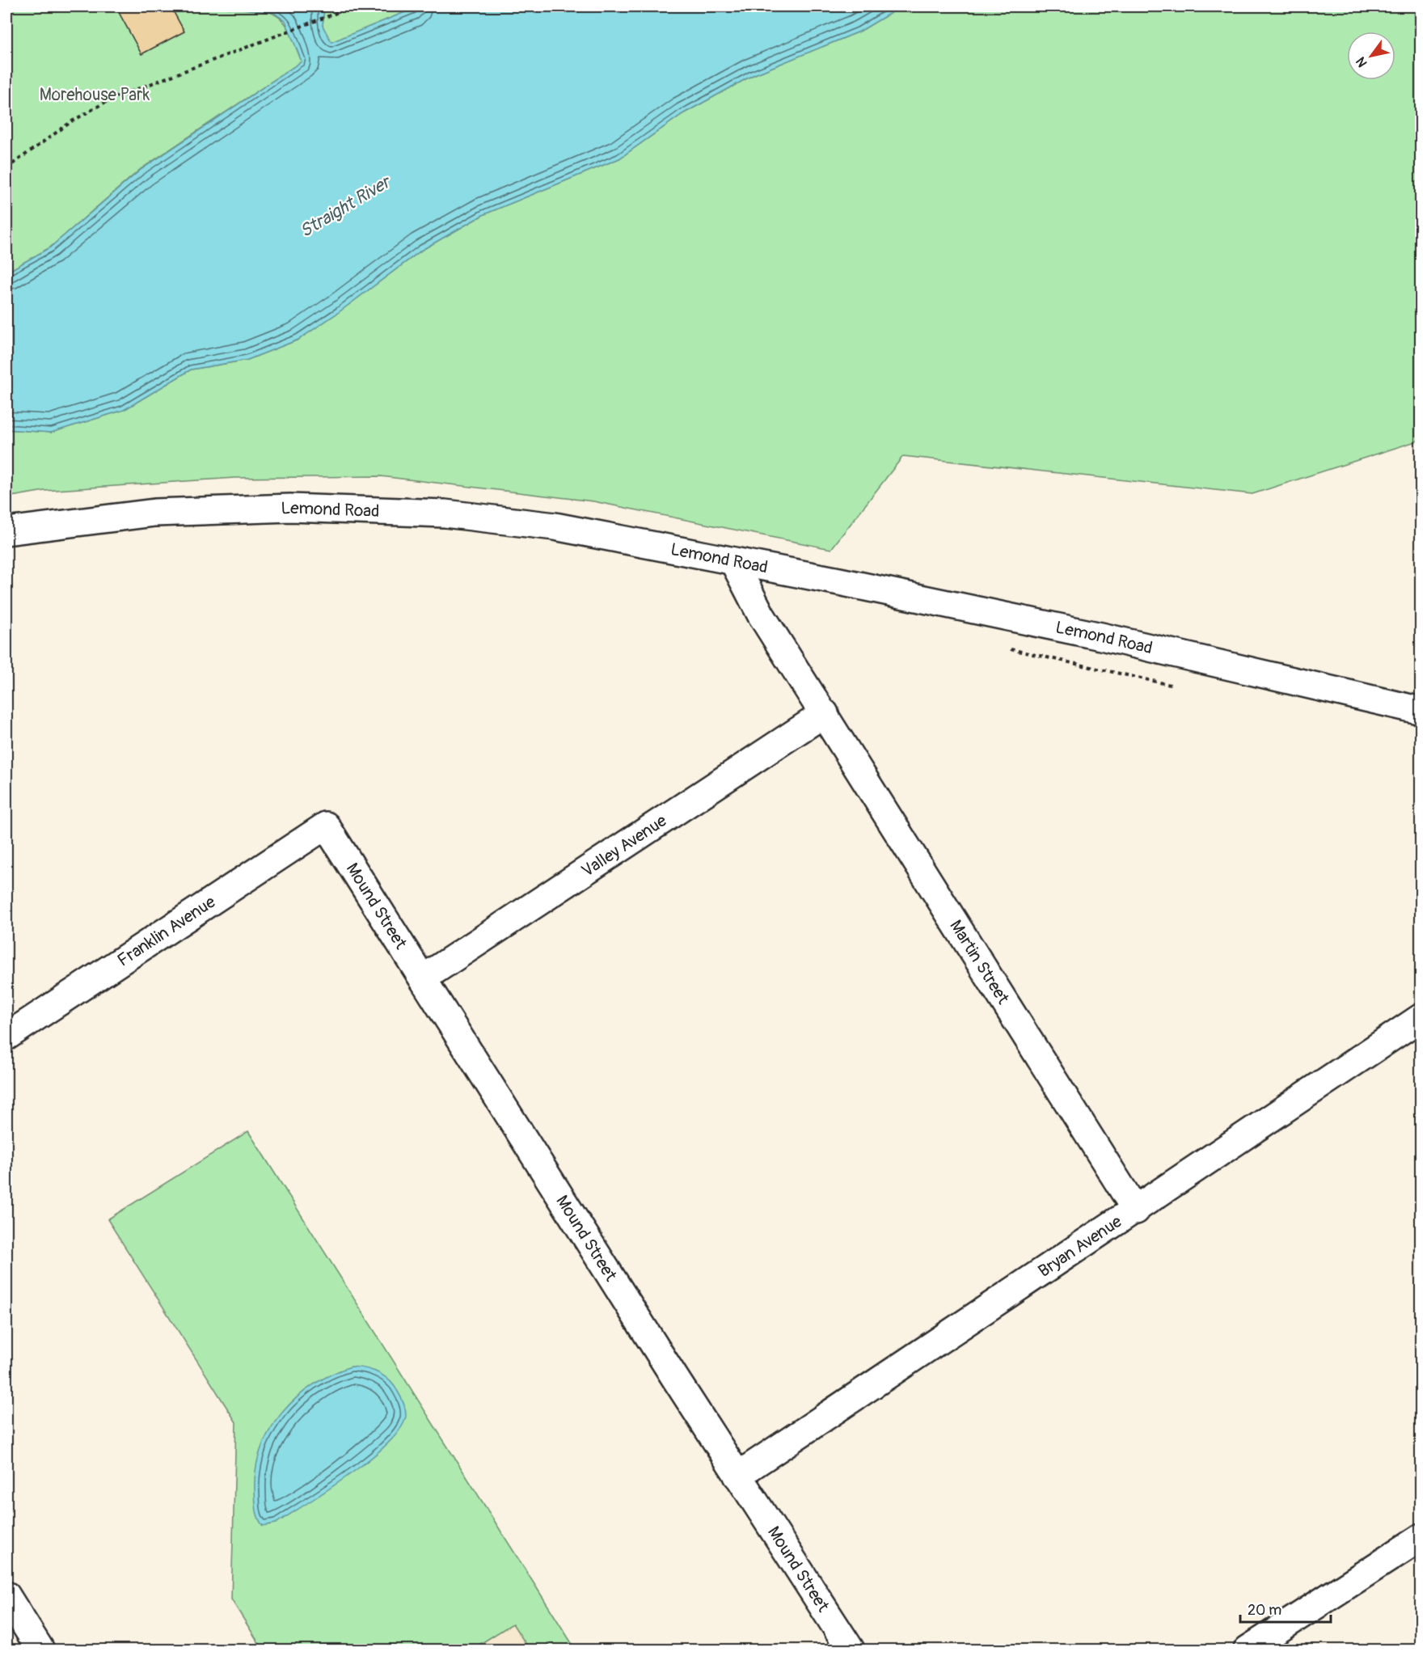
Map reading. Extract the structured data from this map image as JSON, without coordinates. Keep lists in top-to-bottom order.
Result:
{
  "streets": {
    "street": [
      "Lemond Road",
      "Valley Avenue",
      "Mound Street",
      "Franklin Avenue",
      "Martin Street",
      "Bryan Avenue"
    ]
  },
  "crossings": [
    ["Lemond Road", "Martin Street"],
    ["Valley Avenue", "Mound Street"],
    ["Valley Avenue", "Martin Street"],
    ["Mound Street", "Franklin Avenue"],
    ["Mound Street", "Bryan Avenue"],
    ["Martin Street", "Bryan Avenue"]
  ],
  "water": ["Straight River"],
  "parks": ["Morehouse Park"],
  "scale_bar": "20 m",
  "north": "bottom left"
}
